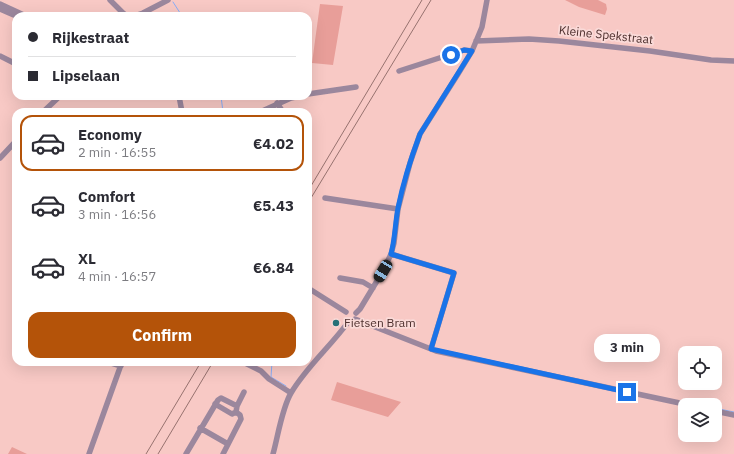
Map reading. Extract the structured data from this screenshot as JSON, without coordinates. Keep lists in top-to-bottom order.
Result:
{
  "streets": {
    "street": ["Kleine Spekstraat"]
  },
  "places": ["Fietsen Bram"],
  "page": {
    "banner": ["Rijkestraat", "Lipselaan"],
    "list": [
      {
        "name": "Economy",
        "note": "2 min · 16:55",
        "value": "€4.02"
      },
      {
        "name": "Comfort",
        "note": "3 min · 16:56",
        "value": "€5.43"
      },
      {
        "name": "XL",
        "note": "4 min · 16:57",
        "value": "€6.84"
      }
    ],
    "buttons": "Confirm",
    "bubble": "3 min"
  }
}
